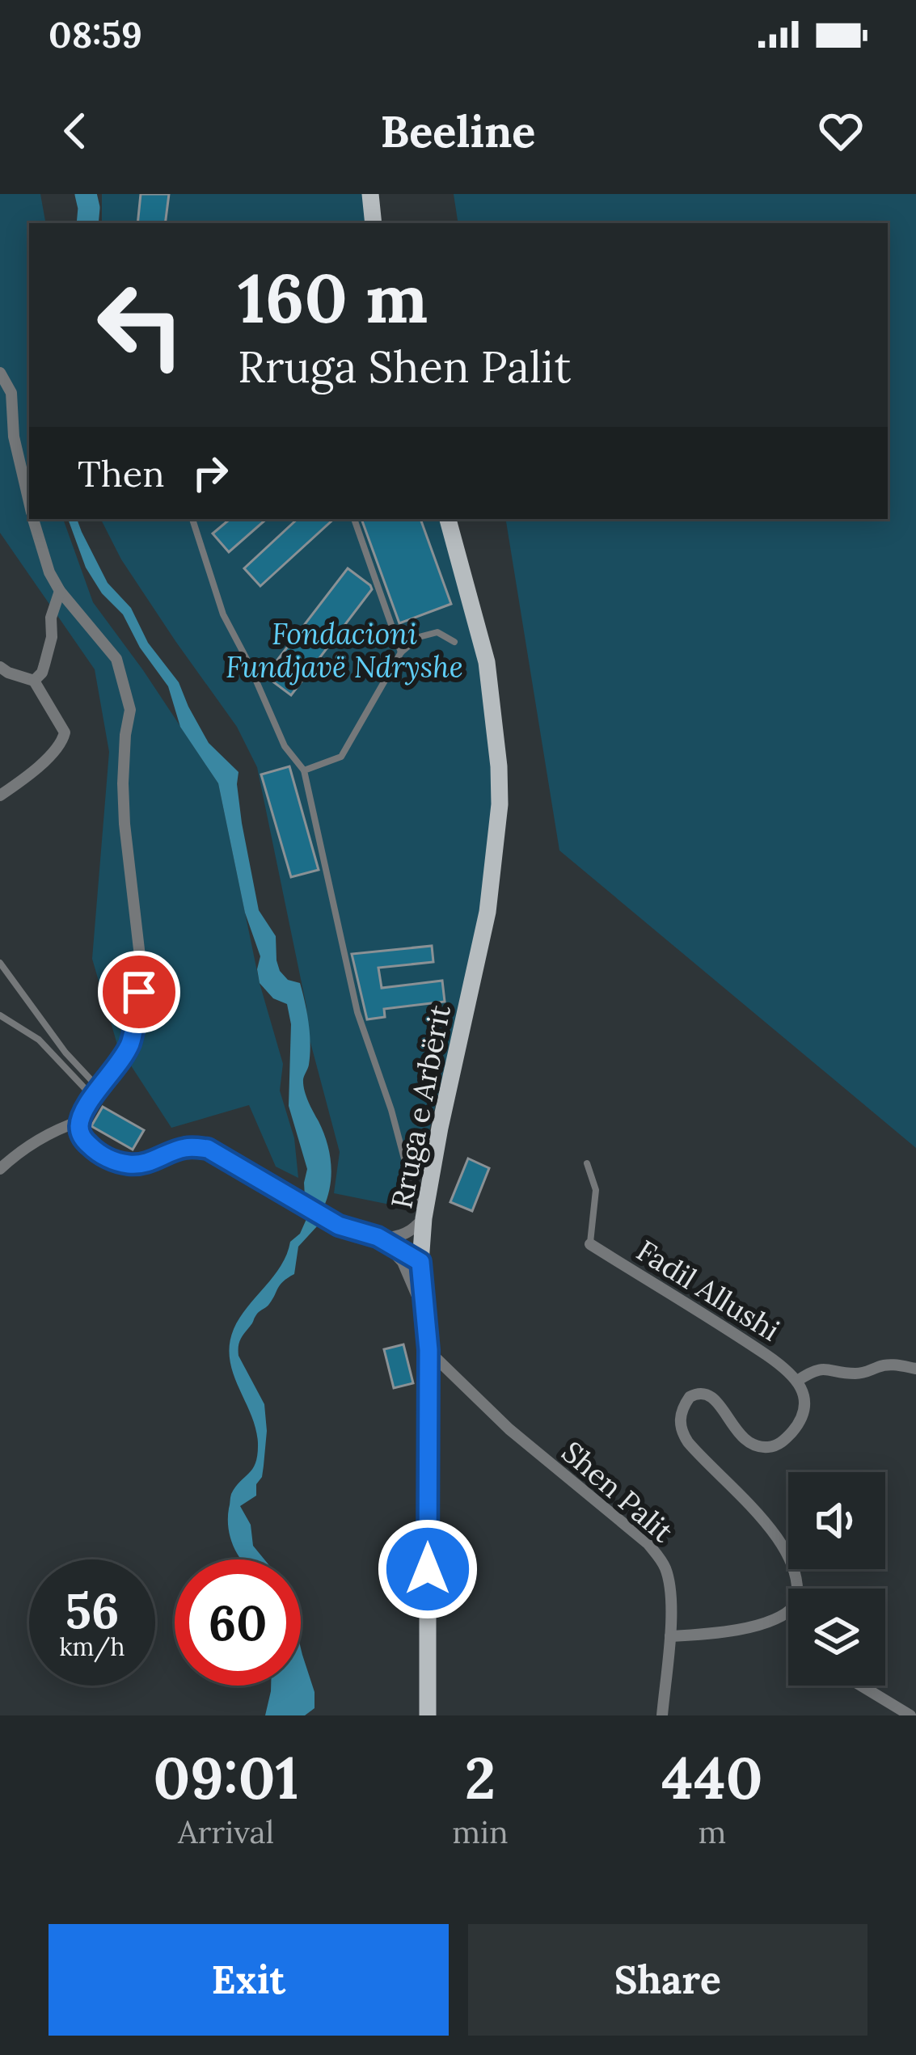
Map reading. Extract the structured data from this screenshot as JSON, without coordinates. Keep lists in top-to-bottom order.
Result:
{
  "streets": {
    "main road": ["Rruga e Arbërit"],
    "street": ["Fadil Allushi", "Shen Palit"]
  },
  "crossings": [
    ["Rruga e Arbërit", "Shen Palit"]
  ],
  "parks": ["Fondacioni Fundjavë Ndryshe"],
  "page": {
    "status": "08:59",
    "header": "Beeline",
    "turn": ["160 m", "Rruga Shen Palit"],
    "then": "Then",
    "speed": "56 km/h",
    "limit": "60",
    "eta": [
      "09:01",
      "Arrival",
      "2",
      "min",
      "440",
      "m"
    ],
    "buttons": ["Exit", "Share"]
  }
}
